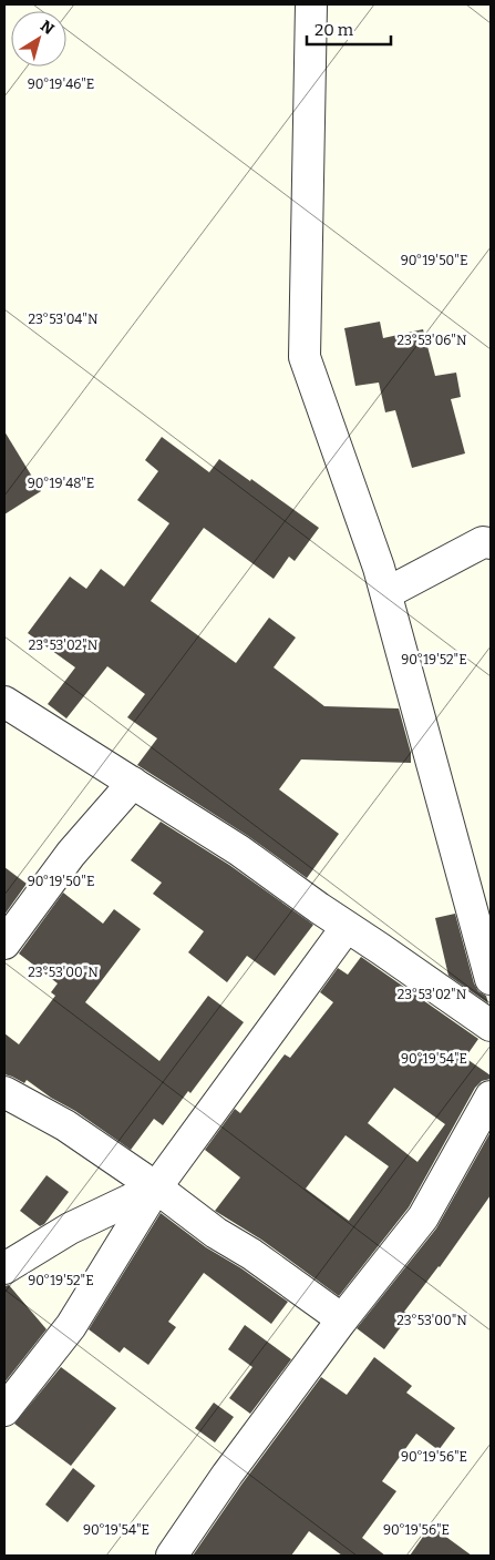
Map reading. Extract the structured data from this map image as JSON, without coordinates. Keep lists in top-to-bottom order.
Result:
{
  "scale_bar": "20 m",
  "north": "top right",
  "coordinates": [
    "90°19'46\"E",
    "90°19'50\"E",
    "23°53'04\"N",
    "23°53'06\"N",
    "90°19'48\"E",
    "23°53'02\"N",
    "90°19'52\"E",
    "23°53'00\"N",
    "90°19'54\"E",
    "90°19'56\"E"
  ]
}
